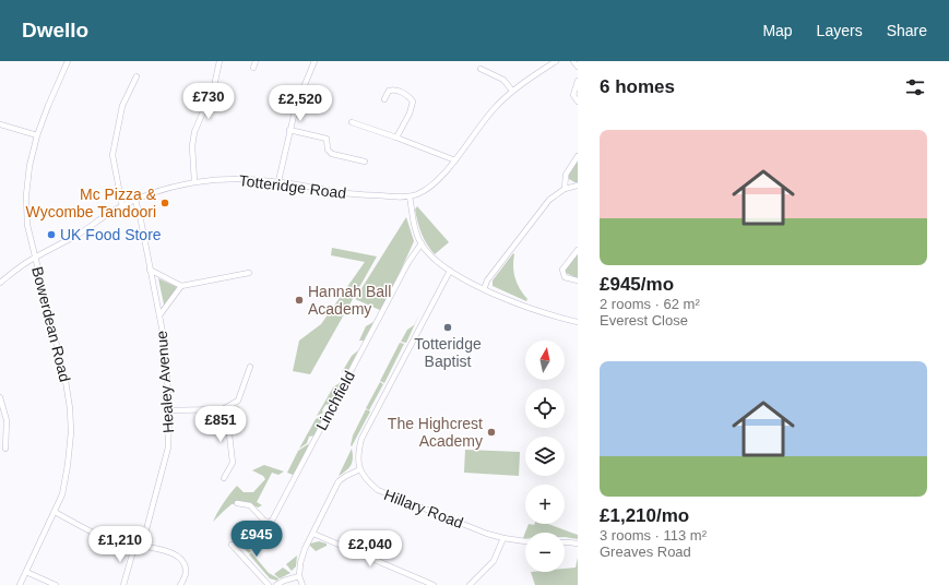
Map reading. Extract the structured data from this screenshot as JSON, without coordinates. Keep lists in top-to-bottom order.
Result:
{
  "streets": {
    "street": [
      "Totteridge Road",
      "Bowerdean Road",
      "Healey Avenue",
      "Linchfield",
      "Hillary Road"
    ]
  },
  "crossings": [
    ["Totteridge Road", "Bowerdean Road"],
    ["Totteridge Road", "Healey Avenue"]
  ],
  "places": [
    "Mc Pizza & Wycombe Tandoori",
    "UK Food Store",
    "Hannah Ball Academy",
    "Totteridge Baptist",
    "The Highcrest Academy"
  ],
  "north": "top",
  "page": {
    "header": "Dwello",
    "nav": ["Map", "Layers", "Share"],
    "heading": "6 homes",
    "price": [
      "£730",
      "£2,520",
      "£851",
      "£945",
      "£1,210",
      "£2,040"
    ],
    "list": [
      {
        "name": "£945/mo",
        "note": "2 rooms · 62 m² · Everest Close"
      },
      {
        "name": "£1,210/mo",
        "note": "3 rooms · 113 m² · Greaves Road"
      }
    ],
    "map_buttons": ["+", "−"]
  }
}
